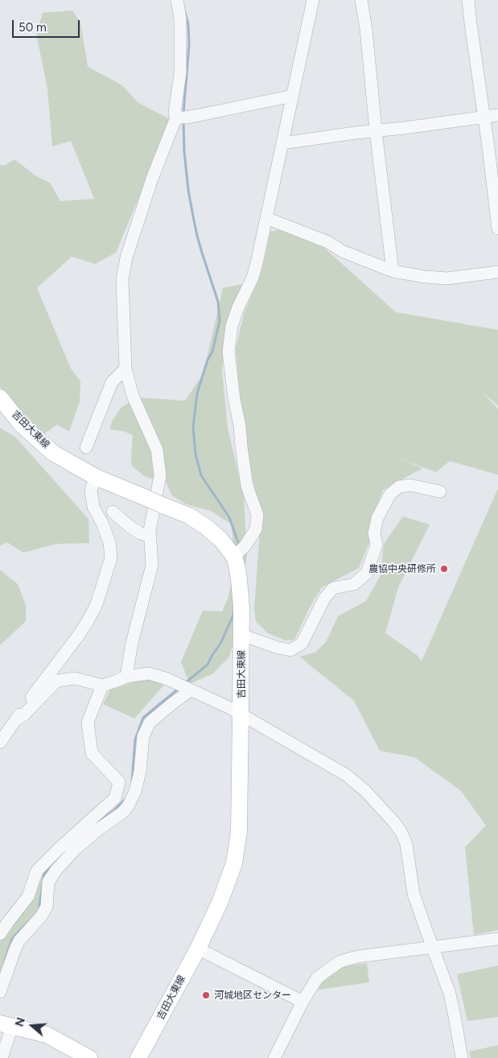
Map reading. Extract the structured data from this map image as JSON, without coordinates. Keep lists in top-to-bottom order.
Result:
{
  "streets": {
    "main road": ["吉田大東線"]
  },
  "places": ["農協中央研修所", "河城地区センター"],
  "scale_bar": "50 m",
  "north": "left"
}
